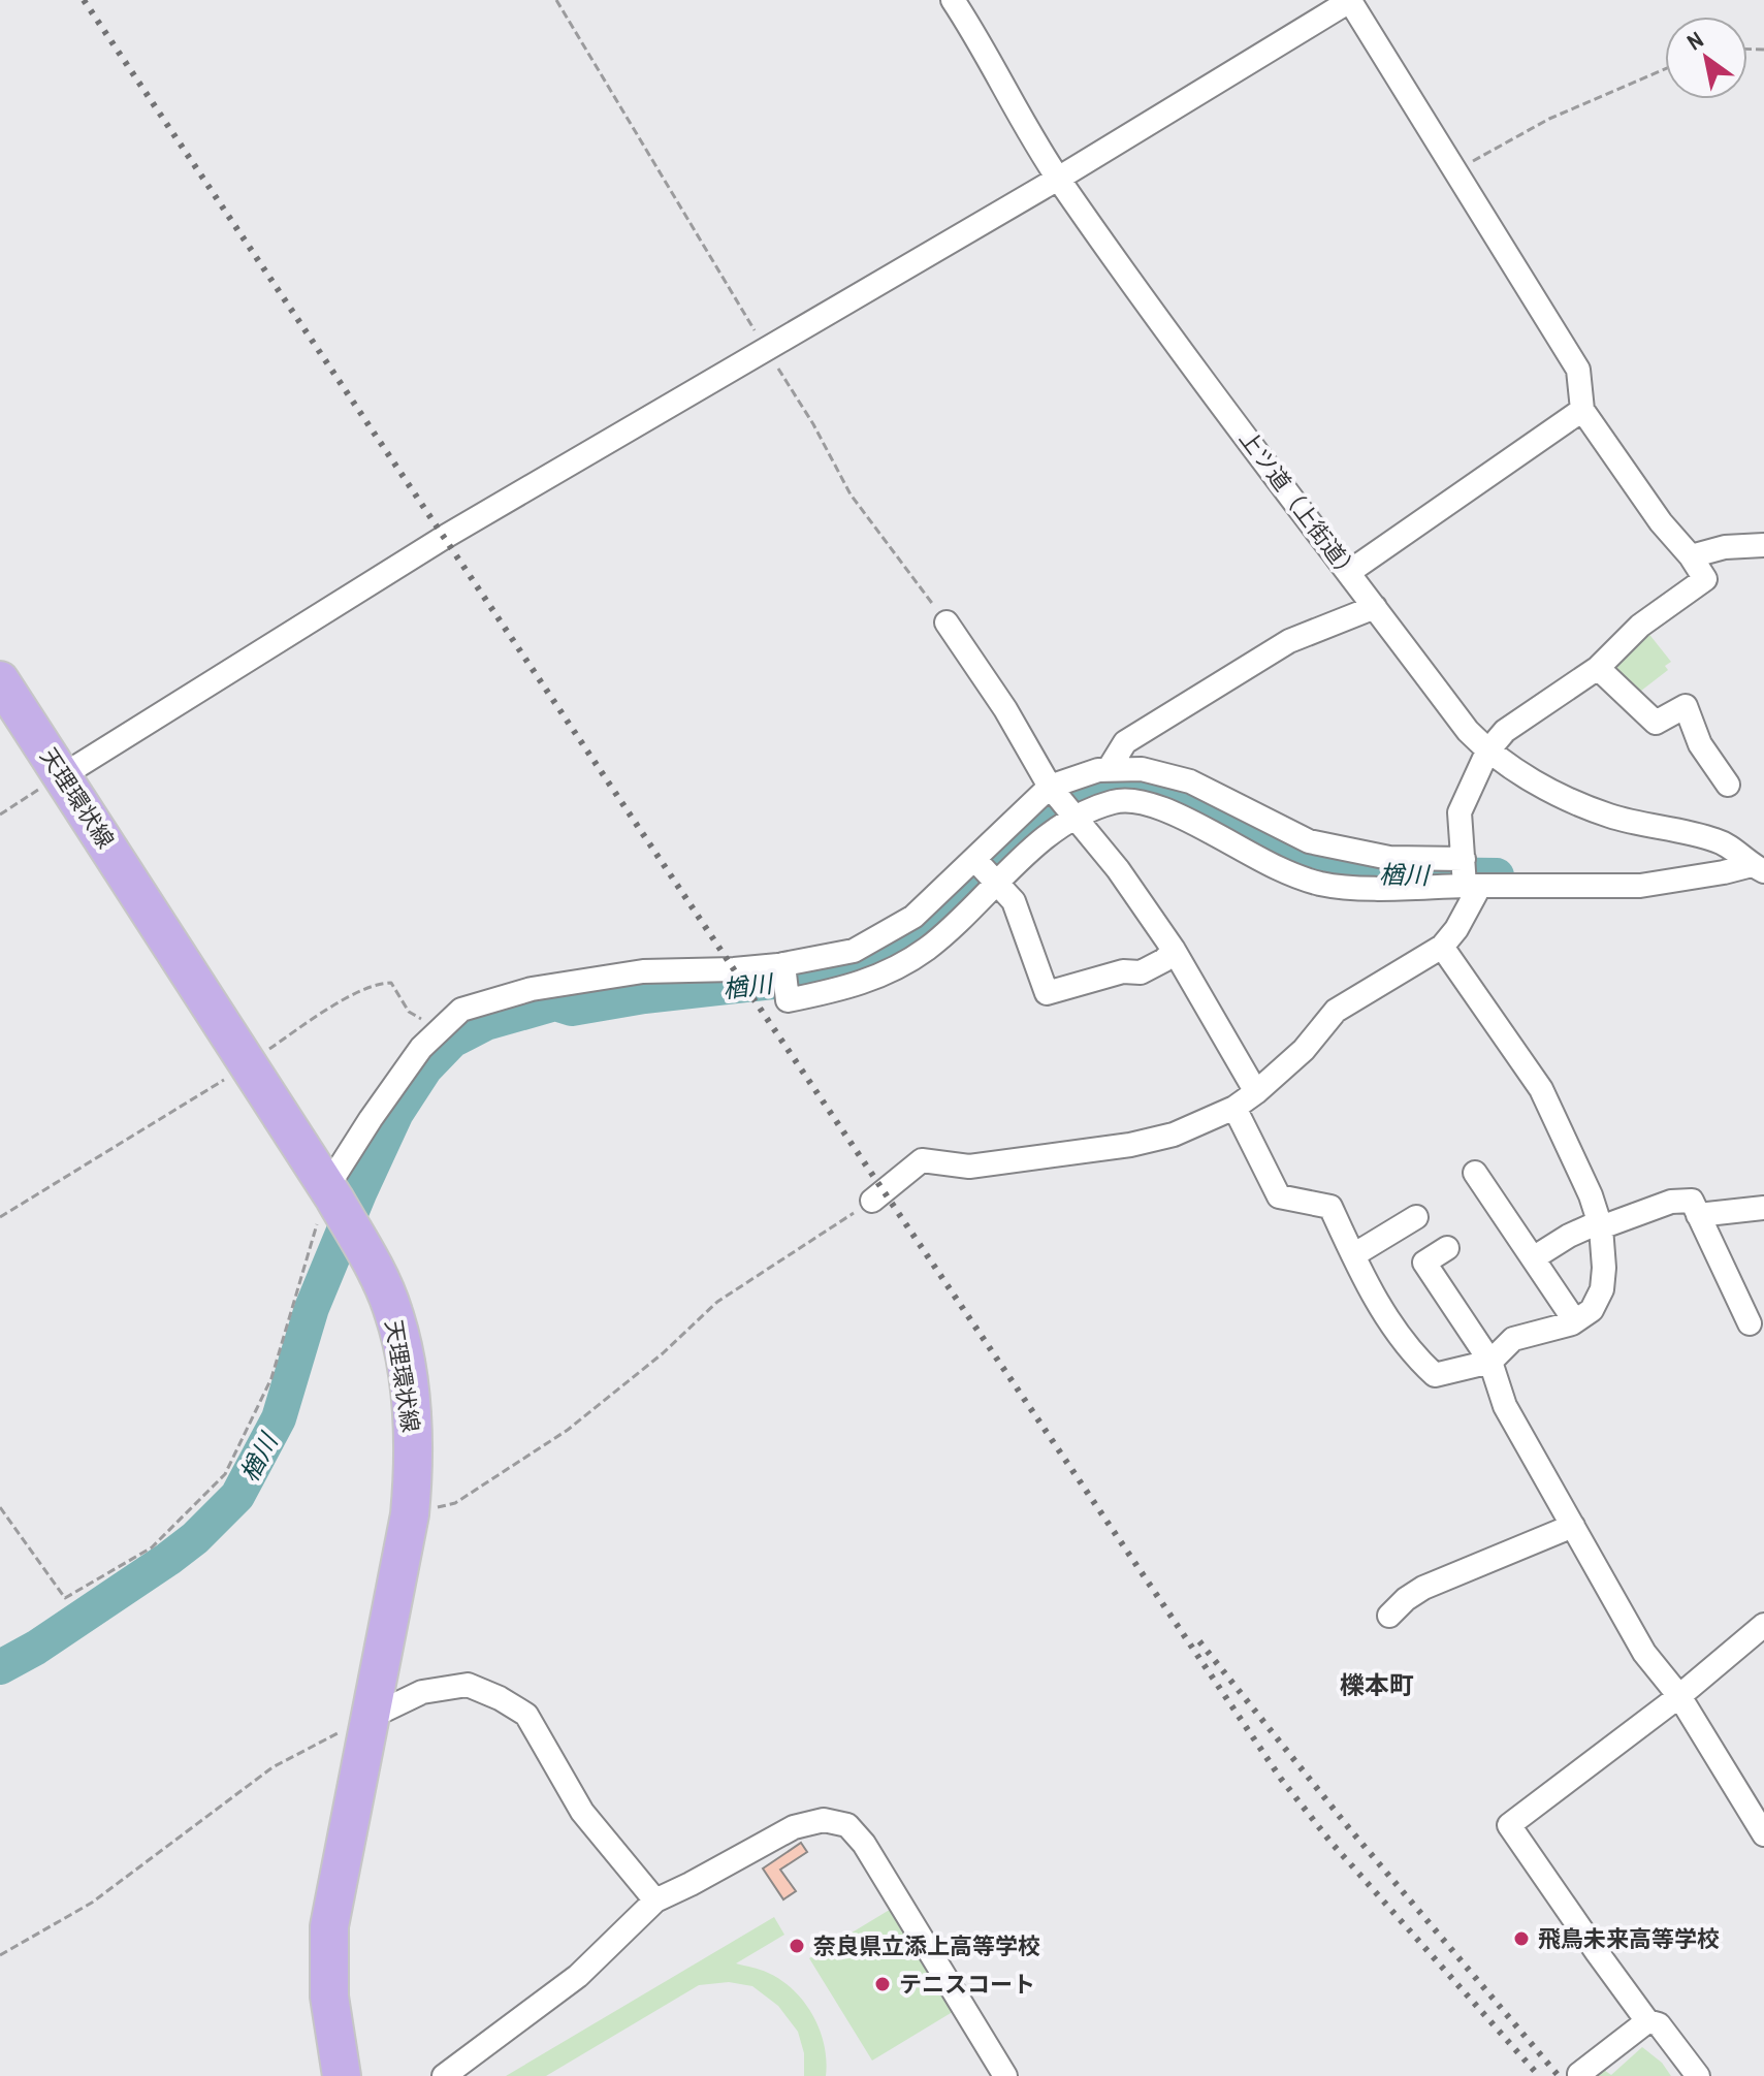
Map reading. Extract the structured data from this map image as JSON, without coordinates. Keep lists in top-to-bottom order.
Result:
{
  "streets": {
    "main road": ["天理環状線"],
    "street": ["上ツ道（上街道）"]
  },
  "districts": ["櫟本町"],
  "water": ["楢川"],
  "places": ["飛鳥未来高等学校", "奈良県立添上高等学校", "テニスコート"],
  "north": "top left"
}
